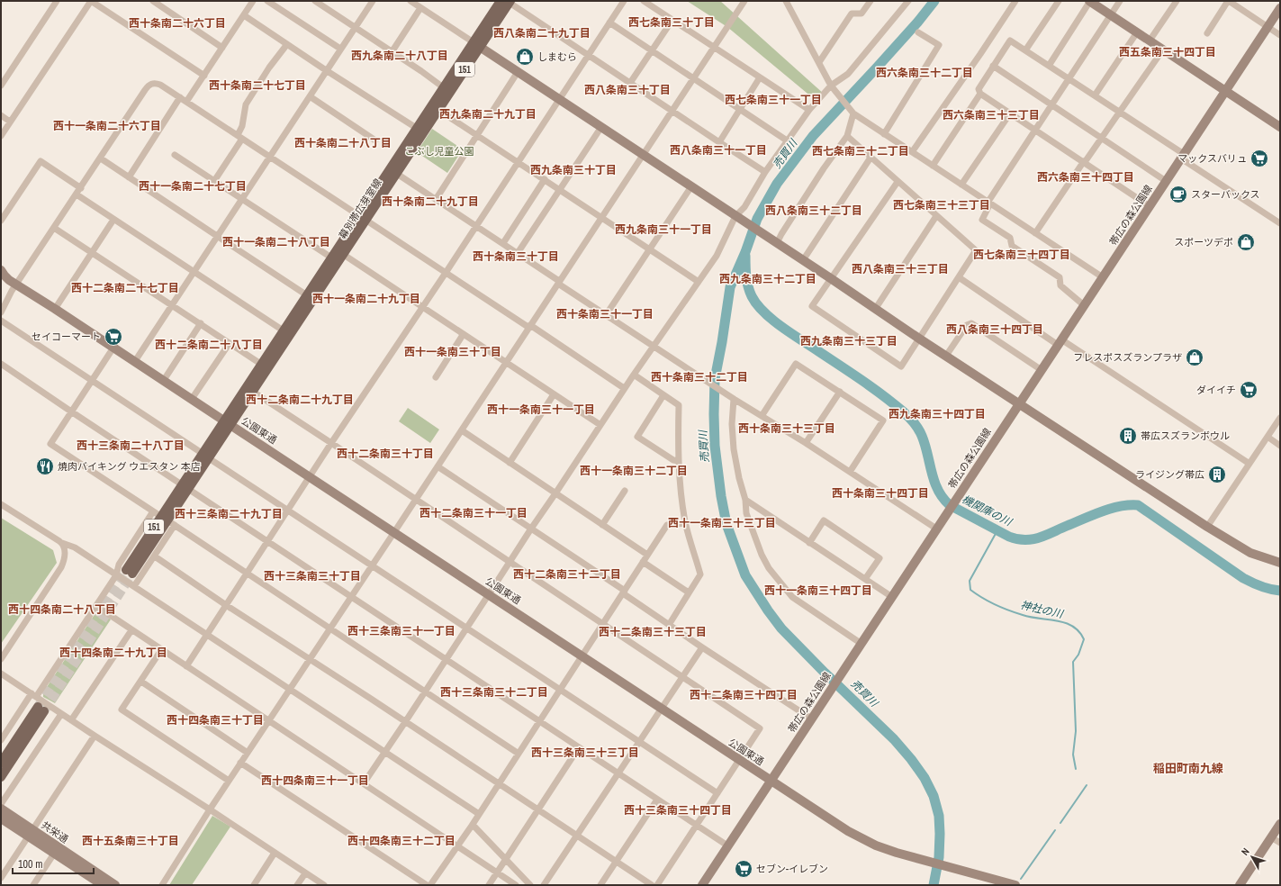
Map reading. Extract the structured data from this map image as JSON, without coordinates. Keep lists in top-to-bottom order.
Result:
{
  "streets": {
    "main road": ["151", "幕別帯広芽室線"],
    "street": ["帯広の森公園線", "公園東通", "共栄通"]
  },
  "crossings": [
    ["幕別帯広芽室線", "公園東通"],
    ["帯広の森公園線", "公園東通"]
  ],
  "districts": [
    "西七条南三十丁目",
    "西十条南二十六丁目",
    "西八条南二十九丁目",
    "西五条南三十四丁目",
    "西九条南二十八丁目",
    "西六条南三十二丁目",
    "西十条南二十七丁目",
    "西八条南三十丁目",
    "西七条南三十一丁目",
    "西九条南二十九丁目",
    "西六条南三十三丁目",
    "西十一条南二十六丁目",
    "西十条南二十八丁目",
    "西八条南三十一丁目",
    "西七条南三十二丁目",
    "西九条南三十丁目",
    "西六条南三十四丁目",
    "西十一条南二十七丁目",
    "西十条南二十九丁目",
    "西七条南三十三丁目",
    "西八条南三十二丁目",
    "西九条南三十一丁目",
    "西十一条南二十八丁目",
    "西七条南三十四丁目",
    "西十条南三十丁目",
    "西八条南三十三丁目",
    "西九条南三十二丁目",
    "西十二条南二十七丁目",
    "西十一条南二十九丁目",
    "西十条南三十一丁目",
    "西八条南三十四丁目",
    "西九条南三十三丁目",
    "西十二条南二十八丁目",
    "西十一条南三十丁目",
    "西十条南三十二丁目",
    "西十二条南二十九丁目",
    "西十一条南三十一丁目",
    "西九条南三十四丁目",
    "西十条南三十三丁目",
    "西十三条南二十八丁目",
    "西十二条南三十丁目",
    "西十一条南三十二丁目",
    "西十条南三十四丁目",
    "西十二条南三十一丁目",
    "西十三条南二十九丁目",
    "西十一条南三十三丁目",
    "西十二条南三十二丁目",
    "西十三条南三十丁目",
    "西十一条南三十四丁目",
    "西十四条南二十八丁目",
    "西十三条南三十一丁目",
    "西十二条南三十三丁目",
    "西十四条南二十九丁目",
    "西十三条南三十二丁目",
    "西十二条南三十四丁目",
    "西十四条南三十丁目",
    "西十三条南三十三丁目",
    "稲田町南九線",
    "西十四条南三十一丁目",
    "西十三条南三十四丁目",
    "西十五条南三十丁目",
    "西十四条南三十二丁目"
  ],
  "water": ["売買川", "機関庫の川", "神社の川"],
  "parks": ["こぶし児童公園"],
  "places": {
    "shop": ["しまむら", "スポーツデポ", "フレスポスズランプラザ"],
    "supermarket": [
      "マックスバリュ",
      "セイコーマート",
      "ダイイチ",
      "セブン-イレブン"
    ],
    "cafe": ["スターバックス"],
    "building": ["帯広スズランボウル", "ライジング帯広"],
    "restaurant": ["焼肉バイキング ウエスタン 本店"]
  },
  "scale_bar": "100 m",
  "north": "top left"
}
